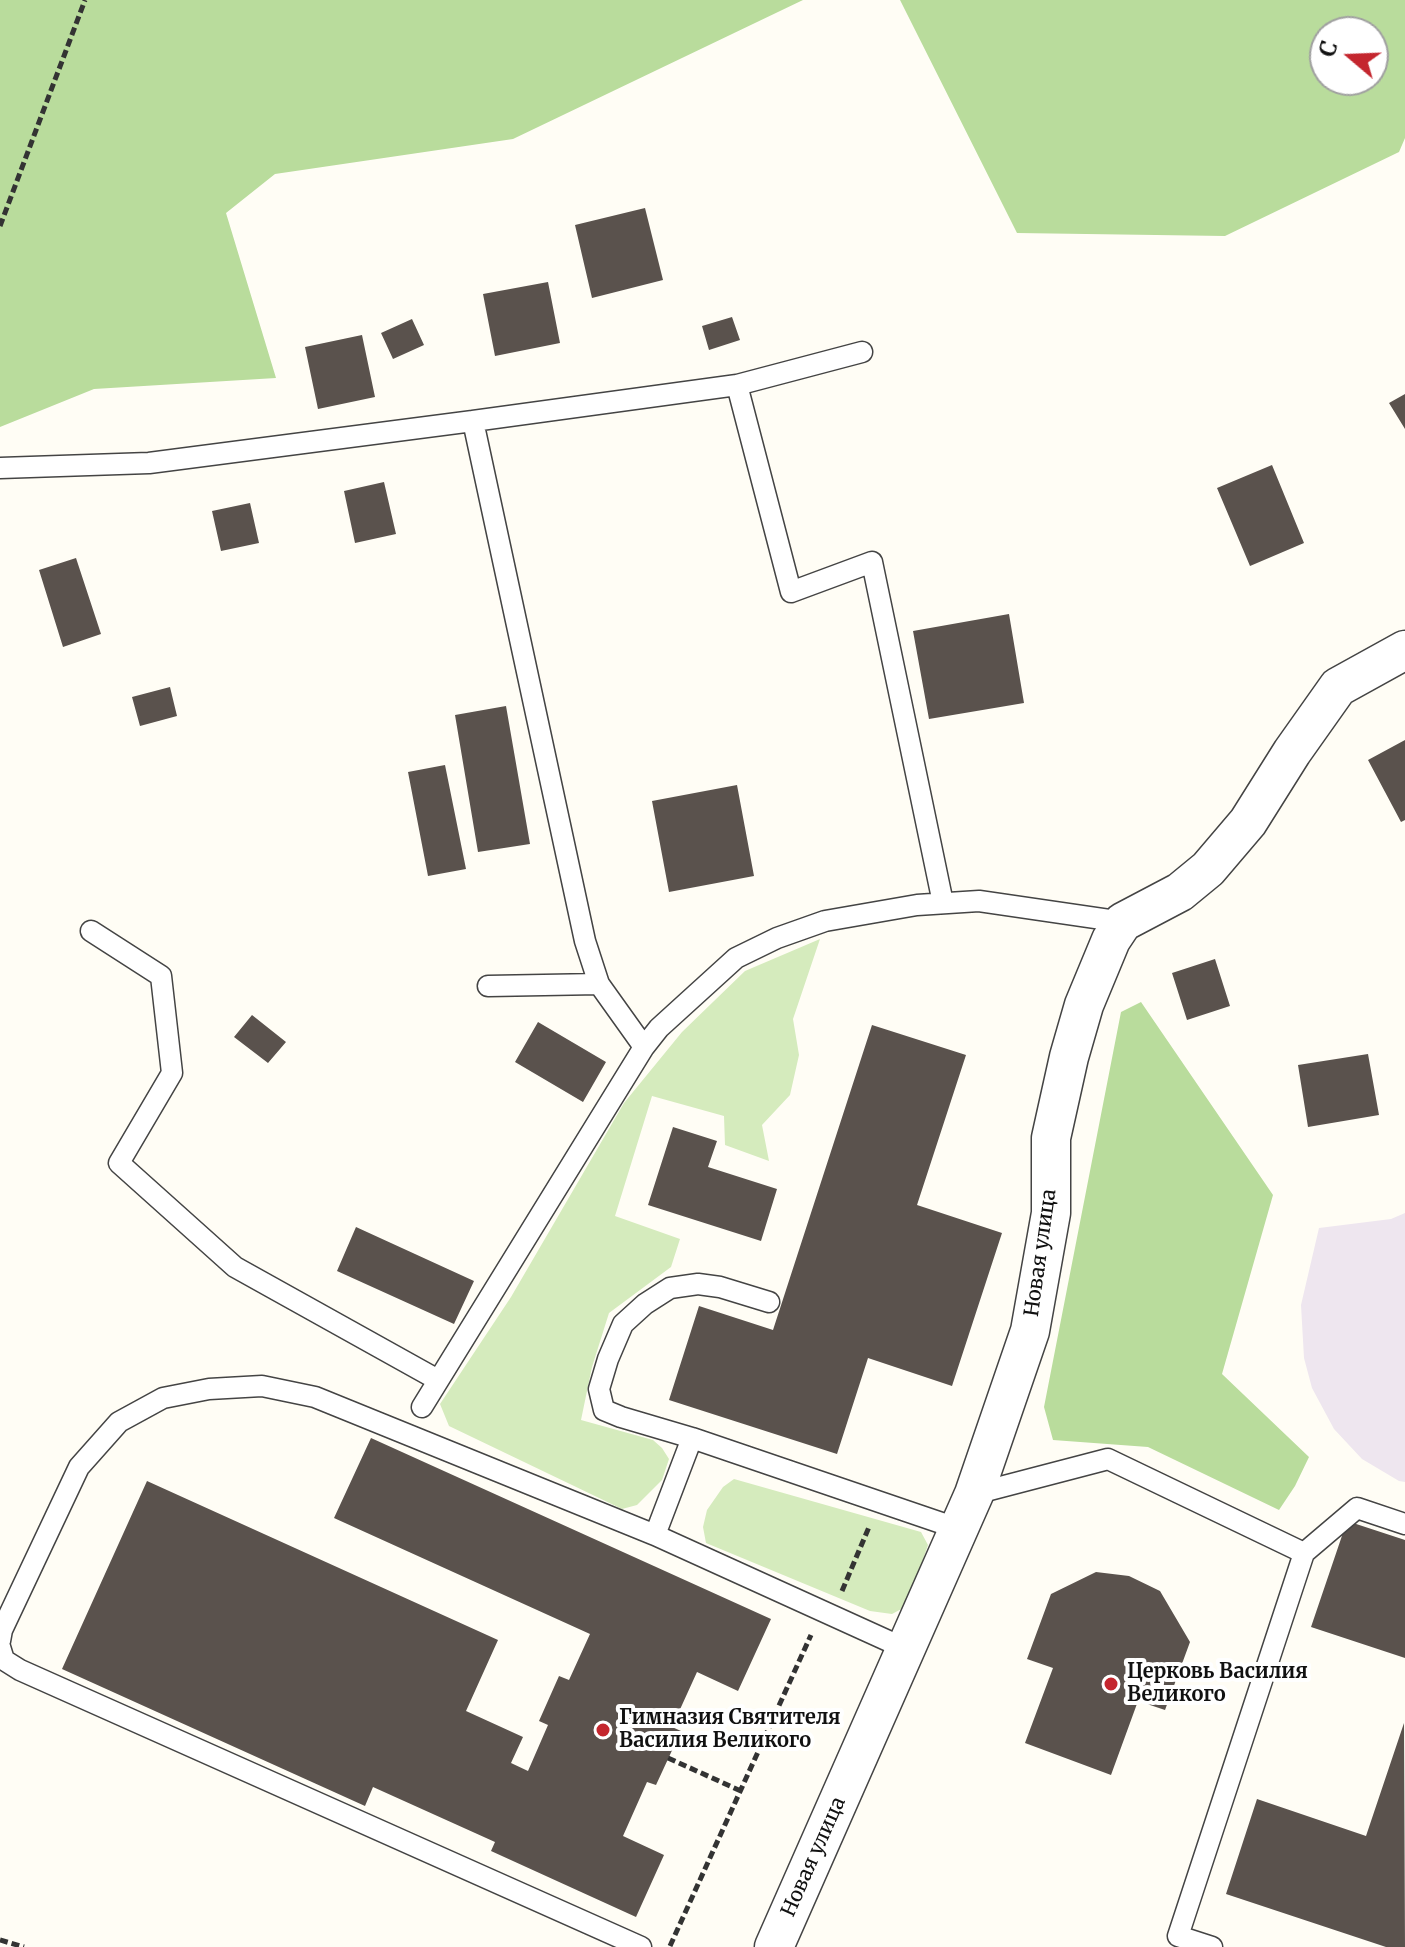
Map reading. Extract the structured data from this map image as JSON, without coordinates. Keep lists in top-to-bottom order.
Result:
{
  "streets": {
    "street": ["Новая улица"]
  },
  "places": ["Церковь Василия Великого", "Гимназия Святителя Василия Великого"],
  "north": "left"
}
